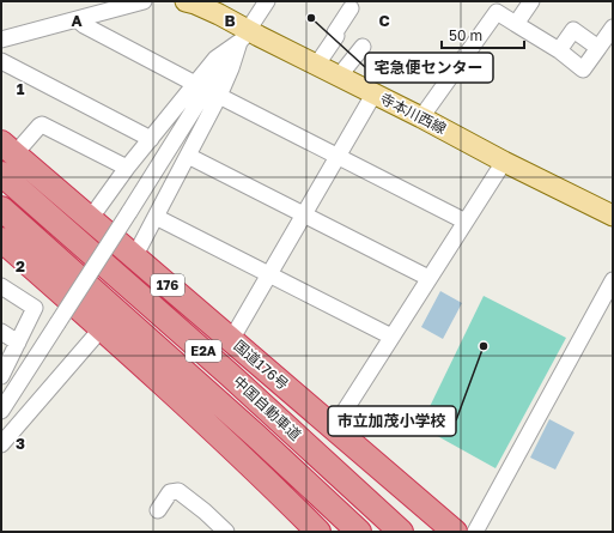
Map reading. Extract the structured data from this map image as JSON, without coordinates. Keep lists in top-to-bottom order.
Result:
{
  "streets": {
    "highway": [
      "176",
      "E2A",
      "国道176号",
      "中国自動車道"
    ],
    "main road": ["寺本川西線"]
  },
  "crossings": [
    ["国道176号", "中国自動車道"]
  ],
  "places": ["宅急便センター", "市立加茂小学校"],
  "scale_bar": "50 m",
  "grid": {
    "columns": ["A", "B", "C"],
    "rows": ["1", "2", "3"]
  }
}
